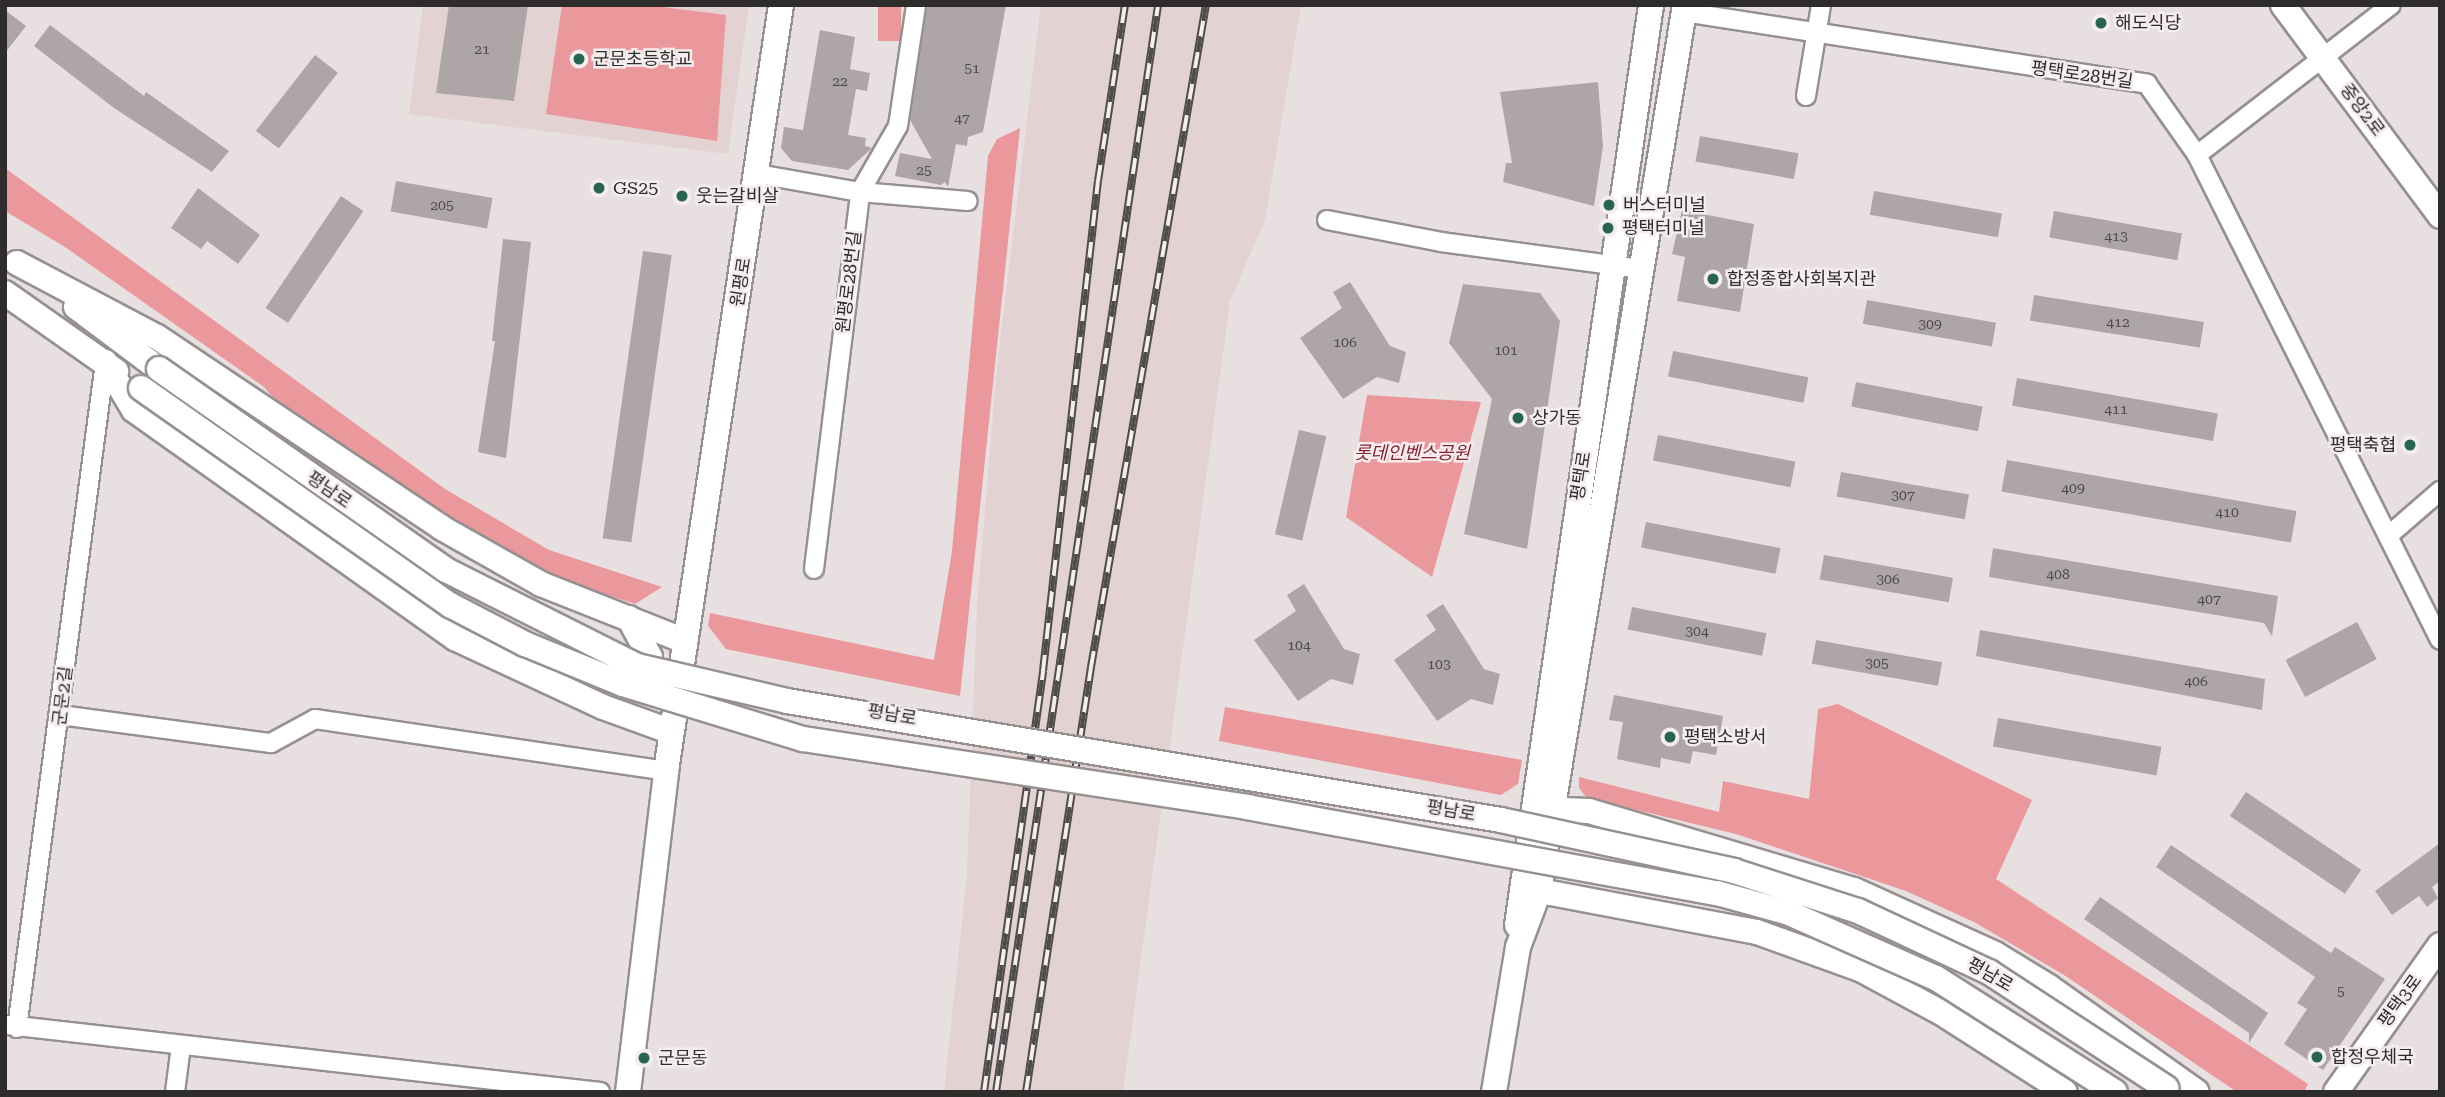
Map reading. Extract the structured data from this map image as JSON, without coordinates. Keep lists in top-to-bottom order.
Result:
{
  "streets": {
    "main road": [
      "중앙2로",
      "원평로",
      "평택로",
      "평남로",
      "평택3로"
    ],
    "street": ["평택로28번길", "원평로28번길", "군문2길"]
  },
  "crossings": [
    ["평택로28번길", "평택로"],
    ["평남로", "군문2길"]
  ],
  "parks": ["롯데인벤스공원"],
  "places": [
    "해도식당",
    "군문초등학교",
    "GS25",
    "웃는갈비살",
    "버스터미널",
    "평택터미널",
    "합정종합사회복지관",
    "상가동",
    "평택축협",
    "평택소방서",
    "합정우체국",
    "군문동"
  ],
  "house_numbers": [
    "21",
    "51",
    "22",
    "47",
    "25",
    "205",
    "413",
    "412",
    "309",
    "106",
    "101",
    "411",
    "409",
    "307",
    "410",
    "408",
    "306",
    "407",
    "304",
    "104",
    "305",
    "103",
    "406",
    "5"
  ]
}
